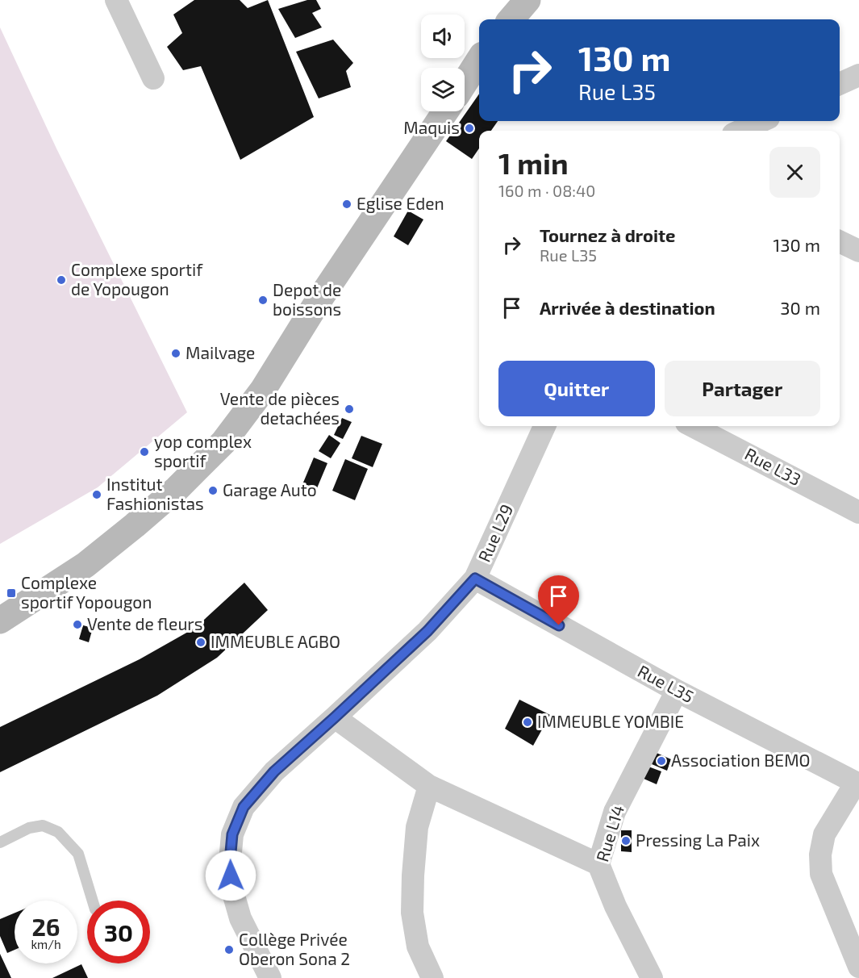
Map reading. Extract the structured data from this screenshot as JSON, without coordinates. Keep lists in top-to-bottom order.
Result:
{
  "streets": {
    "street": [
      "Rue L33",
      "Rue L29",
      "Rue L35",
      "Rue L14"
    ]
  },
  "crossings": [
    ["Rue L29", "Rue L35"],
    ["Rue L35", "Rue L14"]
  ],
  "places": {
    "other": [
      "Maquis",
      "Eglise Eden",
      "Complexe sportif de Yopougon",
      "Depot de boissons",
      "Mailvage",
      "Vente de pièces detachées",
      "yop complex sportif",
      "Garage Auto",
      "Institut Fashionistas",
      "Vente de fleurs",
      "IMMEUBLE AGBO",
      "IMMEUBLE YOMBIE",
      "Association BEMO",
      "Pressing La Paix",
      "Collège Privée Oberon Sona 2"
    ],
    "transit": ["Complexe sportif Yopougon"]
  },
  "page": {
    "turn": ["130 m", "Rue L35"],
    "heading": ["1 min", "160 m · 08:40"],
    "list": [
      {
        "name": "Tournez à droite",
        "note": "Rue L35",
        "value": "130 m"
      },
      {
        "name": "Arrivée à destination",
        "value": "30 m"
      }
    ],
    "buttons": ["Quitter", "Partager"],
    "speed": "26 km/h",
    "limit": "30"
  }
}
